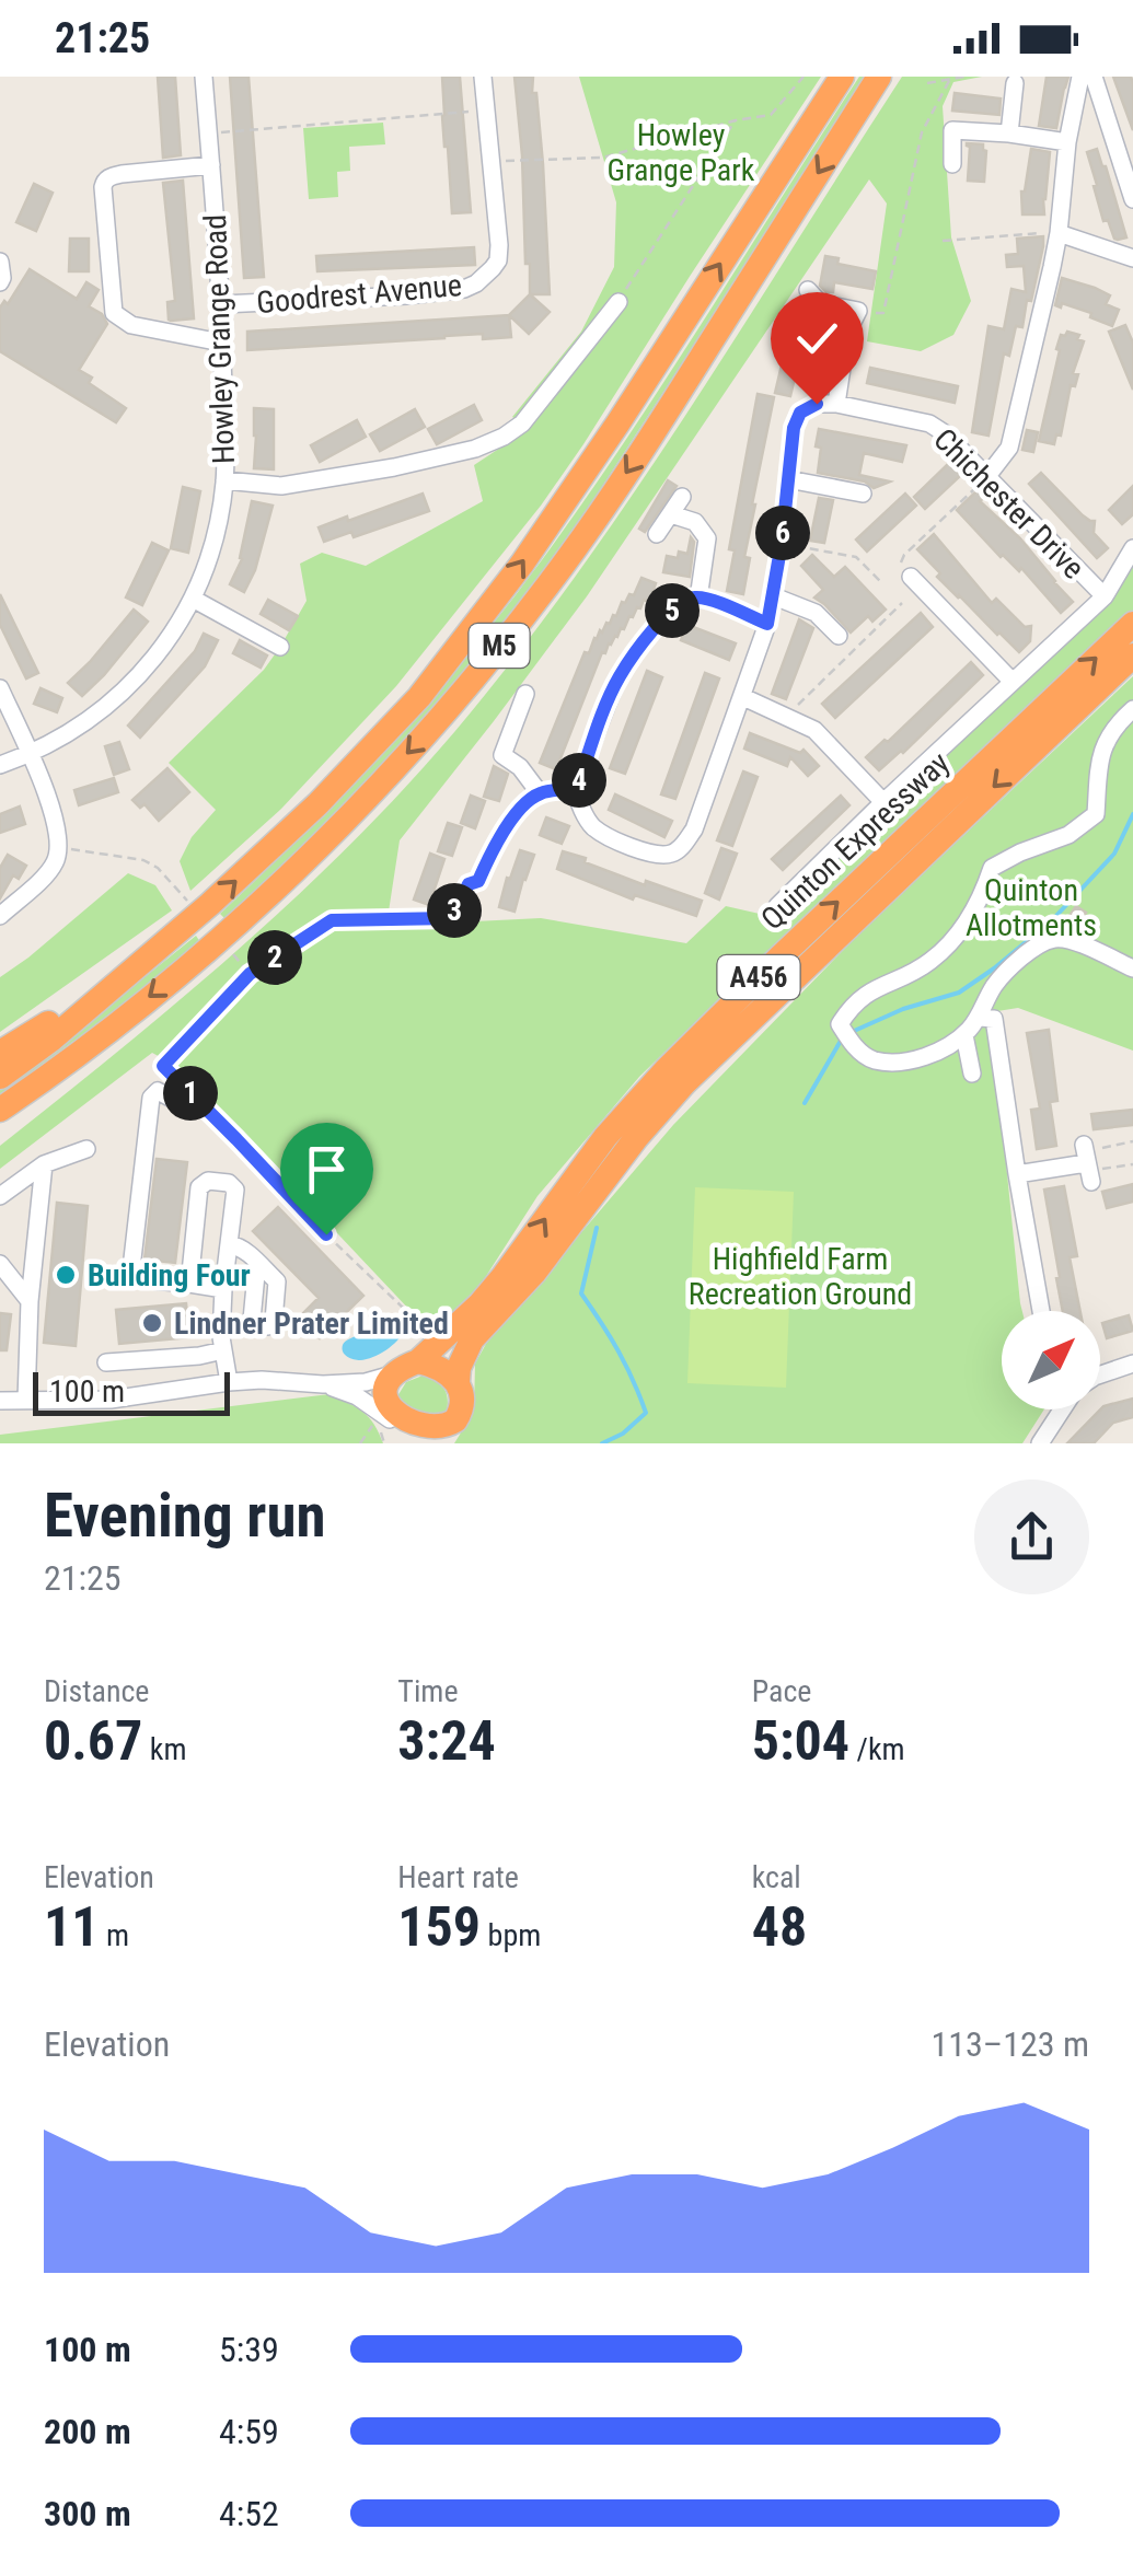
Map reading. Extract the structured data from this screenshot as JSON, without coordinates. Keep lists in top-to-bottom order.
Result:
{
  "streets": {
    "highway": ["M5", "Quinton Expressway", "A456"],
    "street": ["Goodrest Avenue", "Howley Grange Road", "Chichester Drive"]
  },
  "crossings": [
    ["Goodrest Avenue", "Howley Grange Road"]
  ],
  "parks": ["Howley Grange Park", "Quinton Allotments", "Highfield Farm Recreation Ground"],
  "places": ["Building Four", "Lindner Prater Limited"],
  "scale_bar": "100 m",
  "north": "top right",
  "page": {
    "status": "21:25",
    "pins": [
      "6",
      "5",
      "4",
      "3",
      "2",
      "1"
    ],
    "scale": "100 m",
    "heading": ["Evening run", "21:25"],
    "stats": [
      ["Distance", "0.67 km"],
      ["Time", "3:24"],
      ["Pace", "5:04 /km"],
      ["Elevation", "11 m"],
      ["Heart rate", "159 bpm"],
      ["kcal", "48"]
    ],
    "chart": ["Elevation", "113–123 m"],
    "list": [
      {
        "name": "100 m",
        "note": "5:39"
      },
      {
        "name": "200 m",
        "note": "4:59"
      },
      {
        "name": "300 m",
        "note": "4:52"
      }
    ]
  }
}
